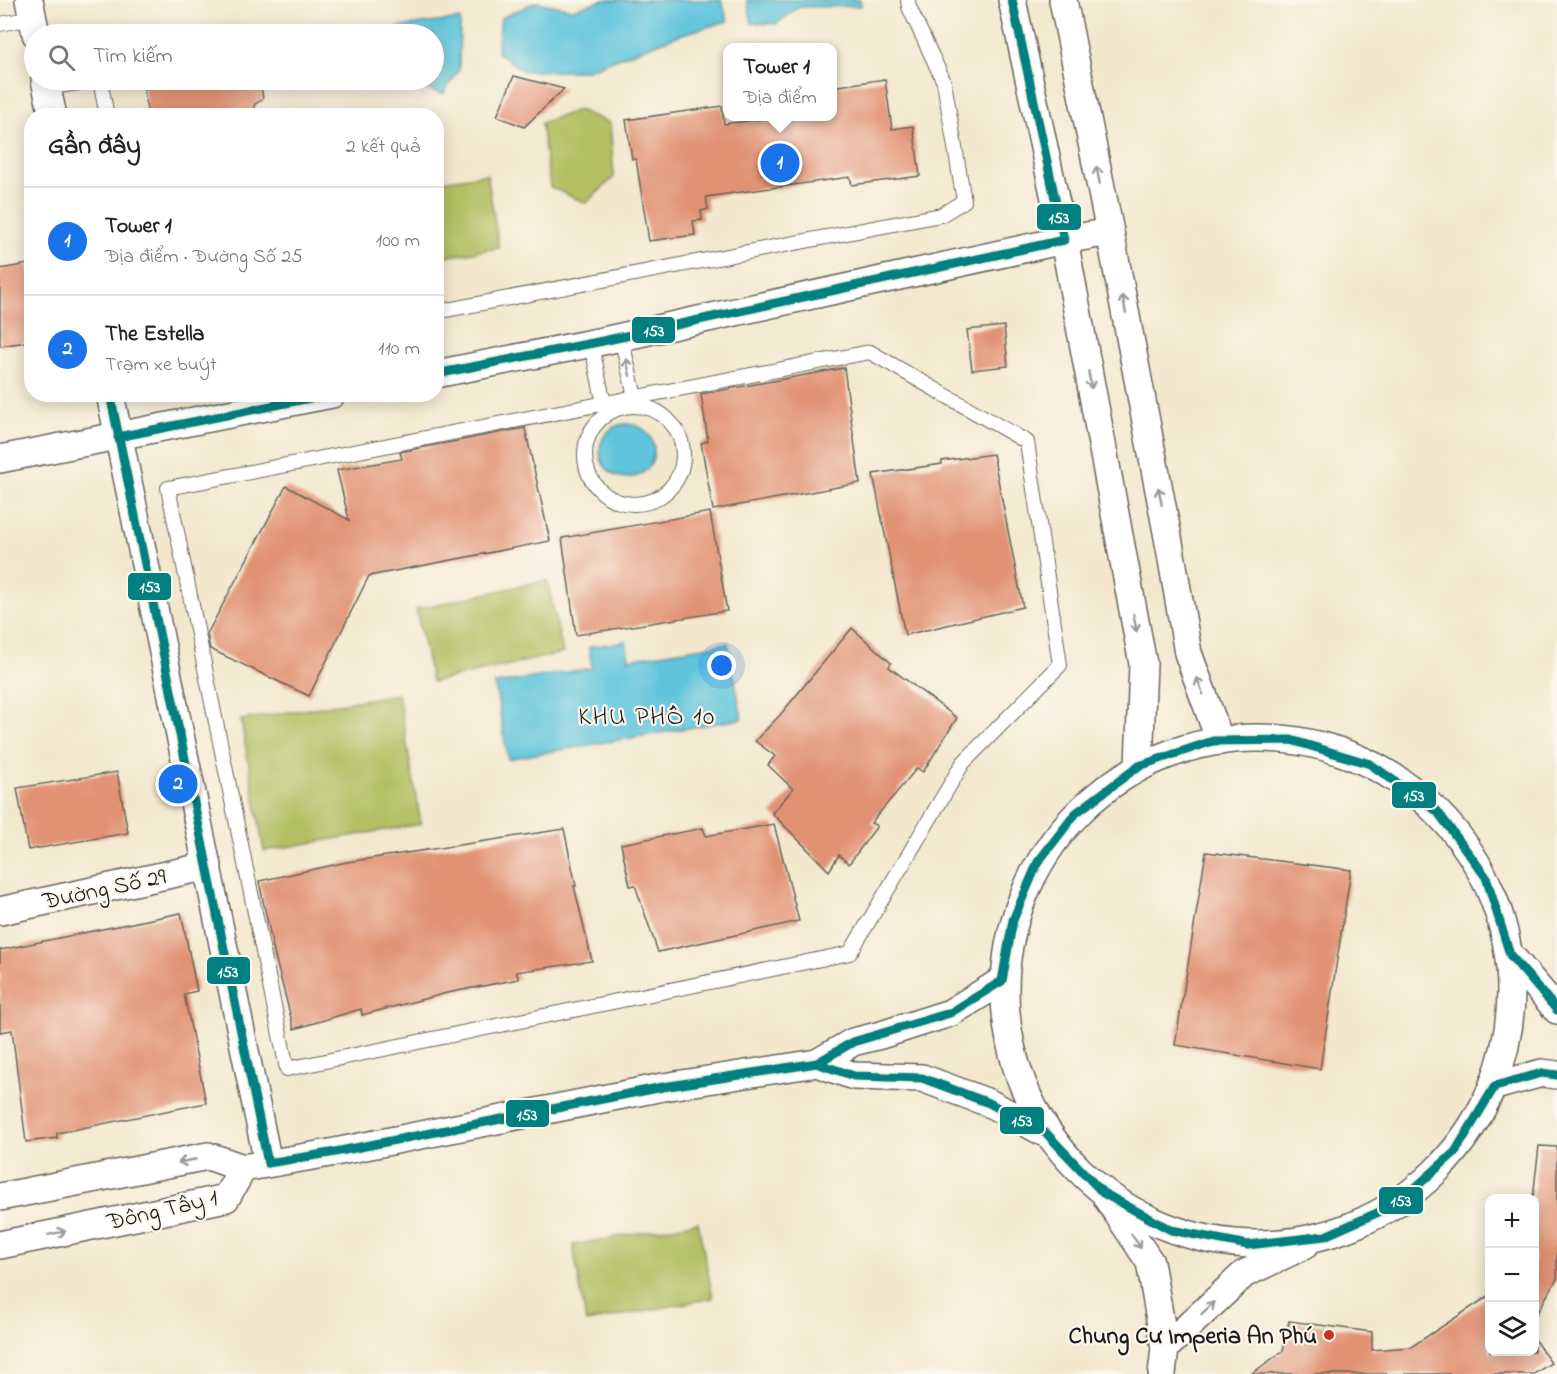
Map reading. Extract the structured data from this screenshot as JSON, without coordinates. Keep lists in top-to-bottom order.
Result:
{
  "streets": {
    "street": ["Đường Số 29", "Đông Tây 1"]
  },
  "districts": ["KHU PHỐ 10"],
  "places": ["Chung Cư Imperia An Phú"],
  "lines": ["transit line 153"],
  "page": {
    "search": "Tìm kiếm",
    "popup": ["Tower 1", "Địa điểm"],
    "heading": ["Gần đây", "2 kết quả"],
    "pins": ["1", "2"],
    "list": [
      {
        "mark": "1",
        "name": "Tower 1",
        "note": "Địa điểm · Đường Số 25",
        "value": "100 m"
      },
      {
        "mark": "2",
        "name": "The Estella",
        "note": "Trạm xe buýt",
        "value": "110 m"
      }
    ],
    "map_buttons": ["+", "−"]
  }
}
